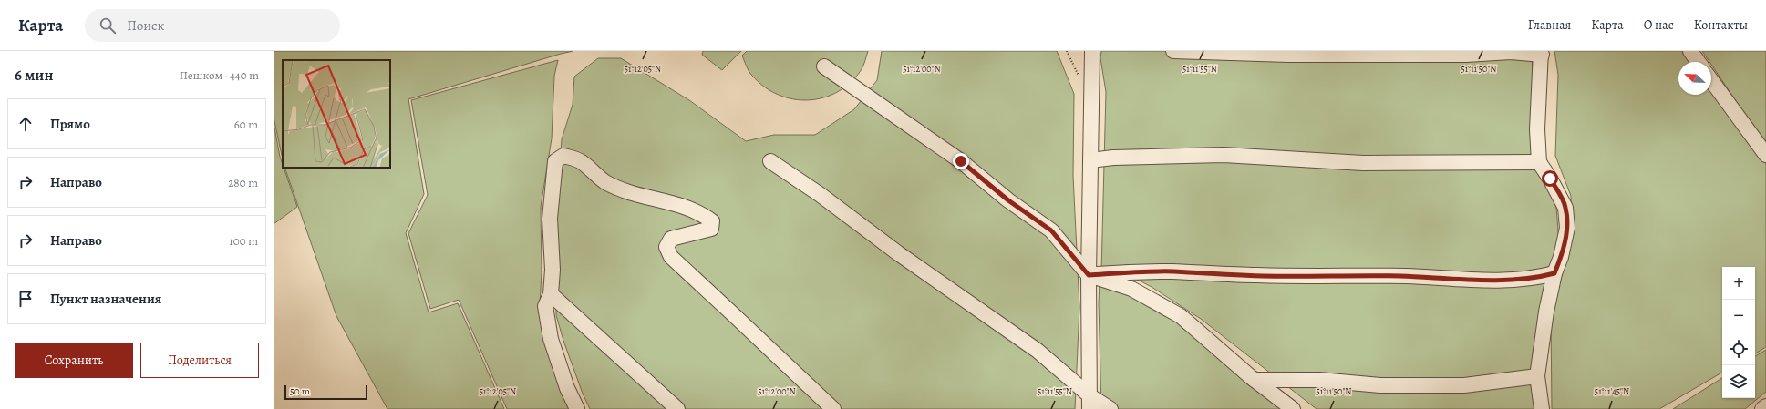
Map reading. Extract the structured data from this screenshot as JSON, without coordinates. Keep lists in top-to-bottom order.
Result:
{
  "scale_bar": "50 m",
  "north": "top left",
  "page": {
    "header": "Карта",
    "search": "Поиск",
    "nav": [
      "Главная",
      "Карта",
      "О нас",
      "Контакты"
    ],
    "heading": ["6 мин", "Пешком · 440 m"],
    "list": [
      ["Прямо", "60 m"],
      ["Направо", "280 m"],
      ["Направо", "100 m"],
      "Пункт назначения"
    ],
    "map_buttons": ["+", "−"],
    "buttons": ["Сохранить", "Поделиться"],
    "scale": "50 m"
  },
  "coordinates": [
    "51°12'05\"N",
    "51°12'00\"N",
    "51°11'55\"N",
    "51°11'50\"N",
    "51°11'45\"N"
  ]
}
